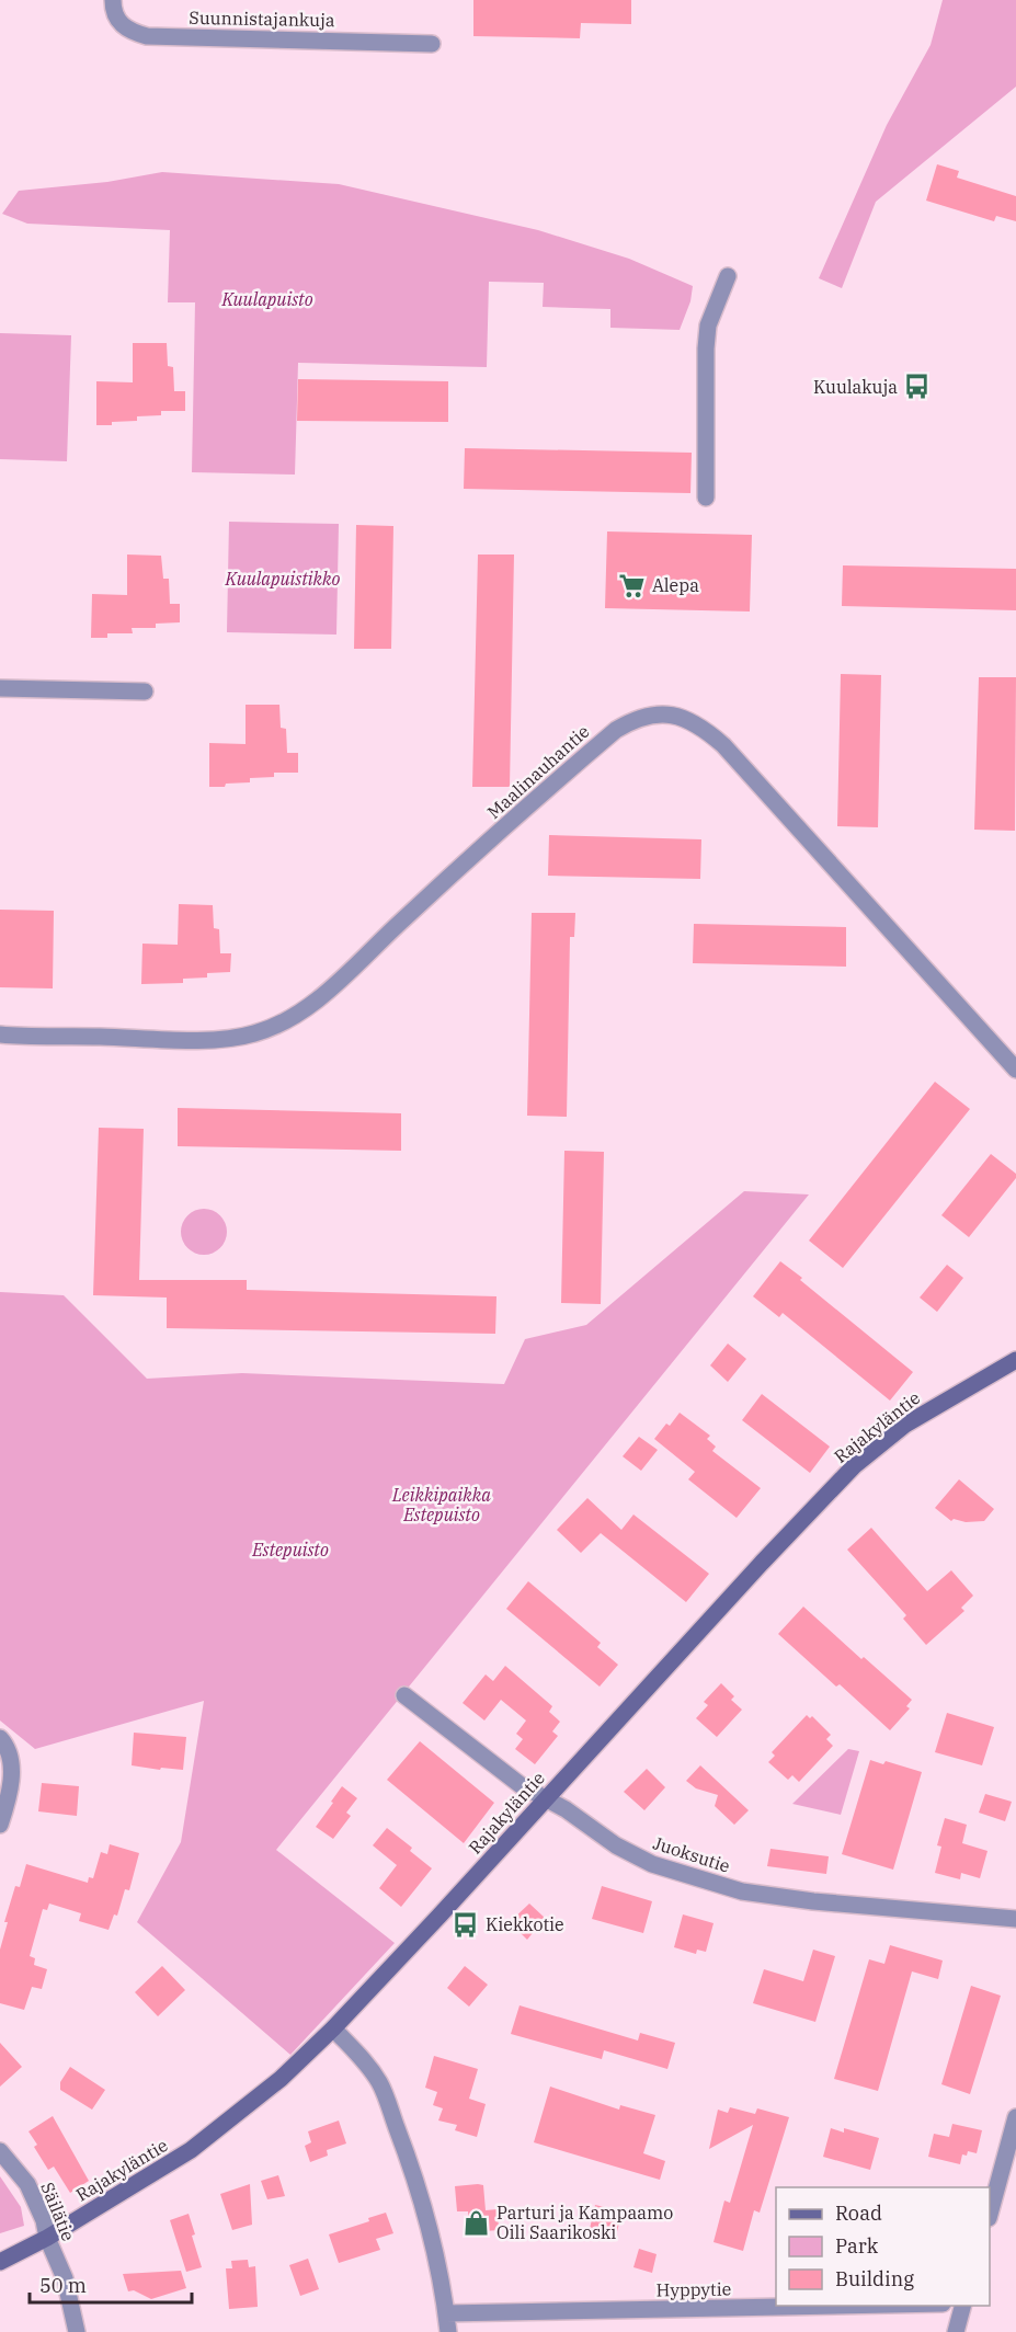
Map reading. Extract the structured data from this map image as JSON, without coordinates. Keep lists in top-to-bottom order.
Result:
{
  "streets": {
    "street": [
      "Suunnistajankuja",
      "Maalinauhantie",
      "Rajakyläntie",
      "Juoksutie",
      "Säilätie",
      "Hyppytie"
    ]
  },
  "crossings": [
    ["Rajakyläntie", "Juoksutie"],
    ["Rajakyläntie", "Säilätie"]
  ],
  "parks": [
    "Kuulapuisto",
    "Kuulapuistikko",
    "Leikkipaikka Estepuisto",
    "Estepuisto"
  ],
  "places": {
    "bus stop": ["Kuulakuja", "Kiekkotie"],
    "supermarket": ["Alepa"],
    "shop": ["Parturi ja Kampaamo Oili Saarikoski"]
  },
  "legend": ["Road", "Park", "Building"],
  "scale_bar": "50 m"
}
